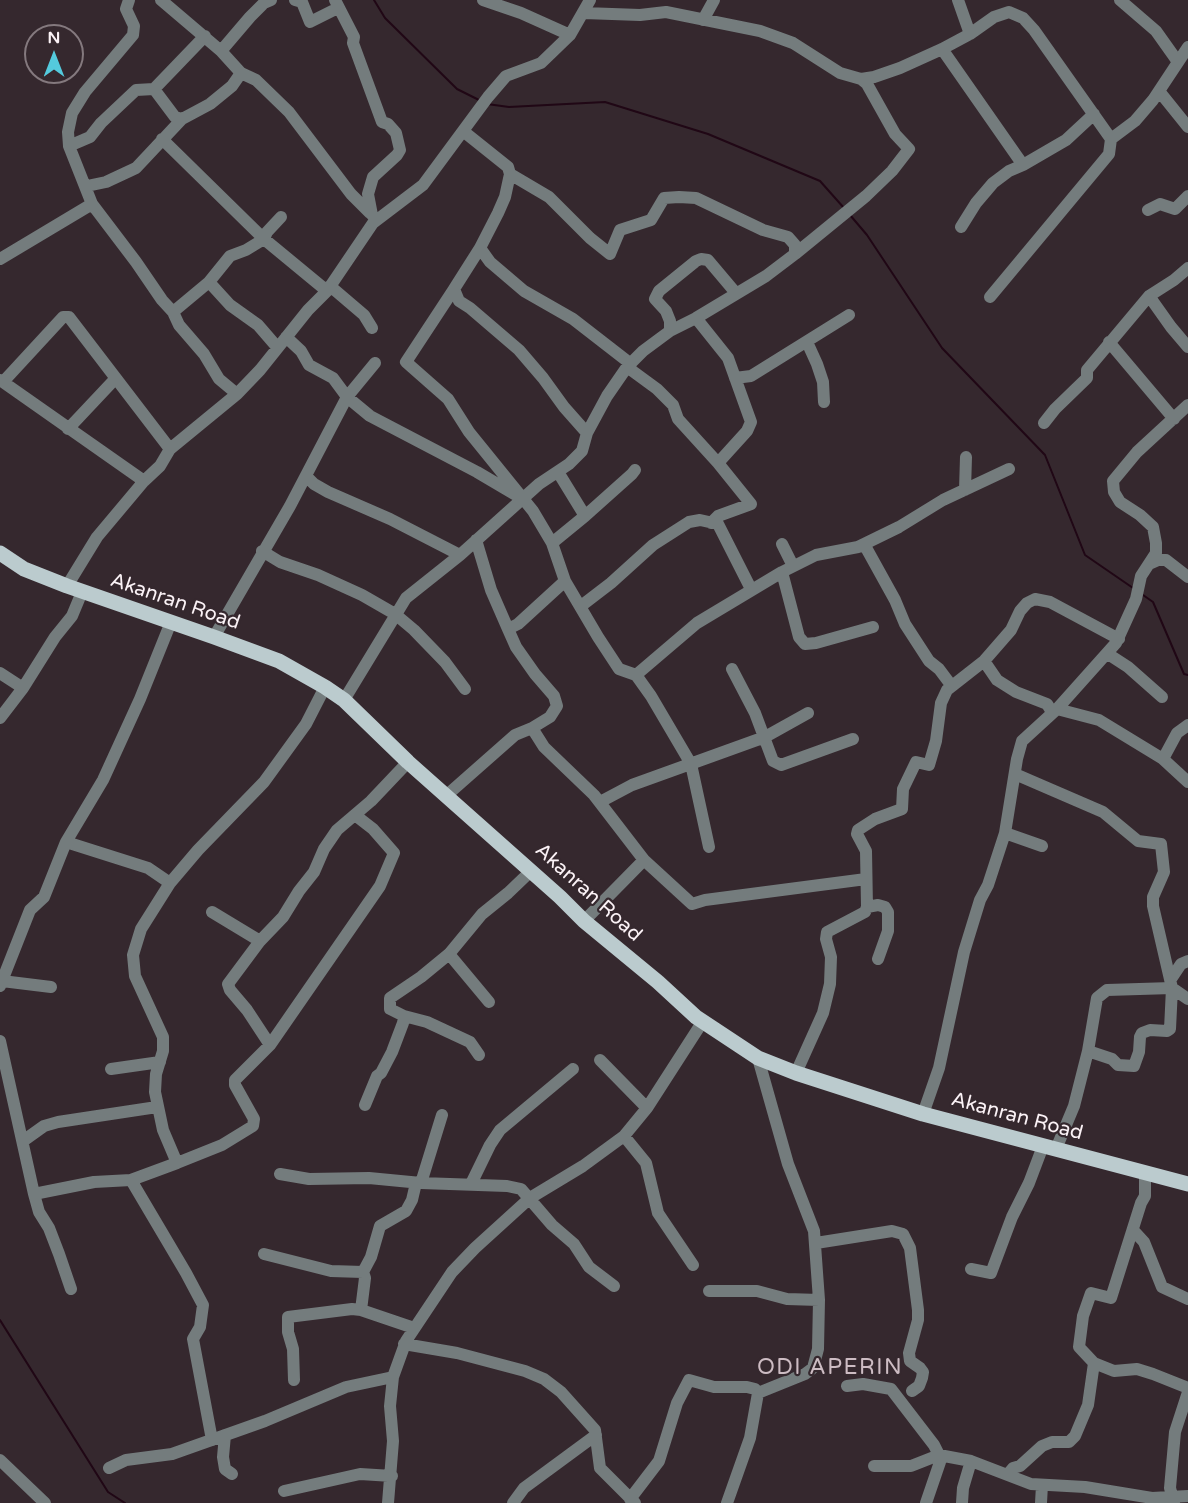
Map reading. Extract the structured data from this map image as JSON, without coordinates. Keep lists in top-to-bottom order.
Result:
{
  "streets": {
    "main road": ["Akanran Road"]
  },
  "districts": ["ODI APERIN"],
  "north": "top"
}
